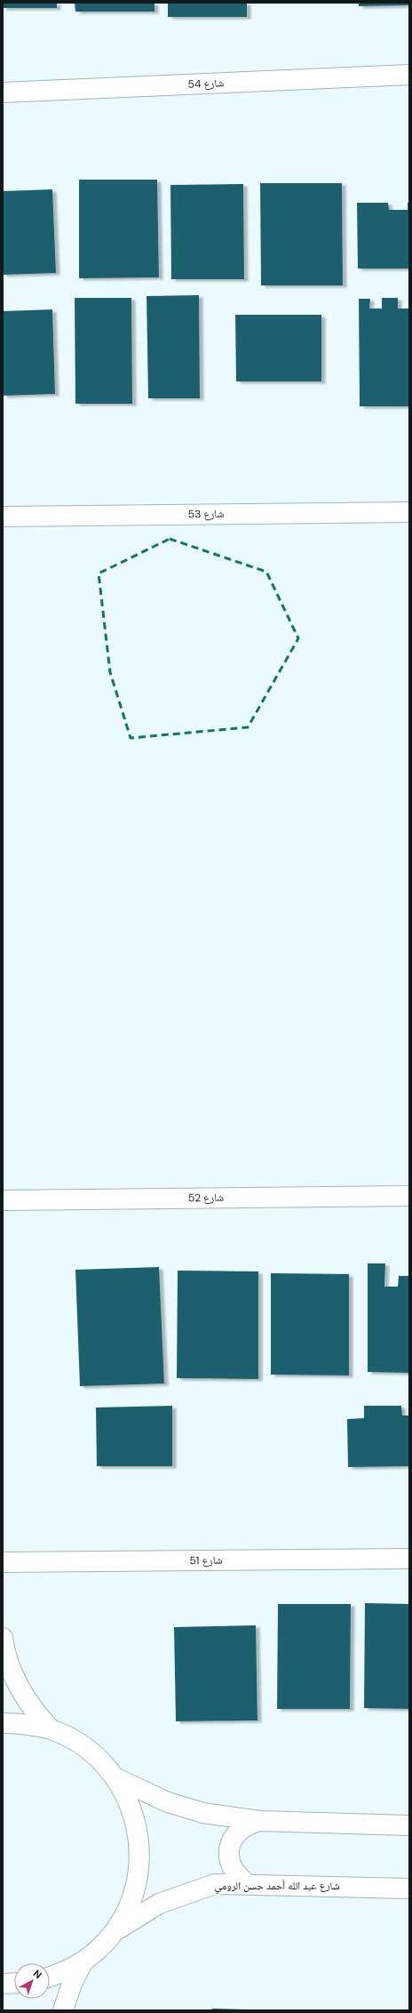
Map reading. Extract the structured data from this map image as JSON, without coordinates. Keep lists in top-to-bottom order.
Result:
{
  "streets": {
    "street": [
      "شارع 54",
      "شارع 53",
      "شارع 52",
      "شارع 51",
      "شارع عبد الله أحمد حسن الرومي"
    ]
  },
  "north": "top right"
}
